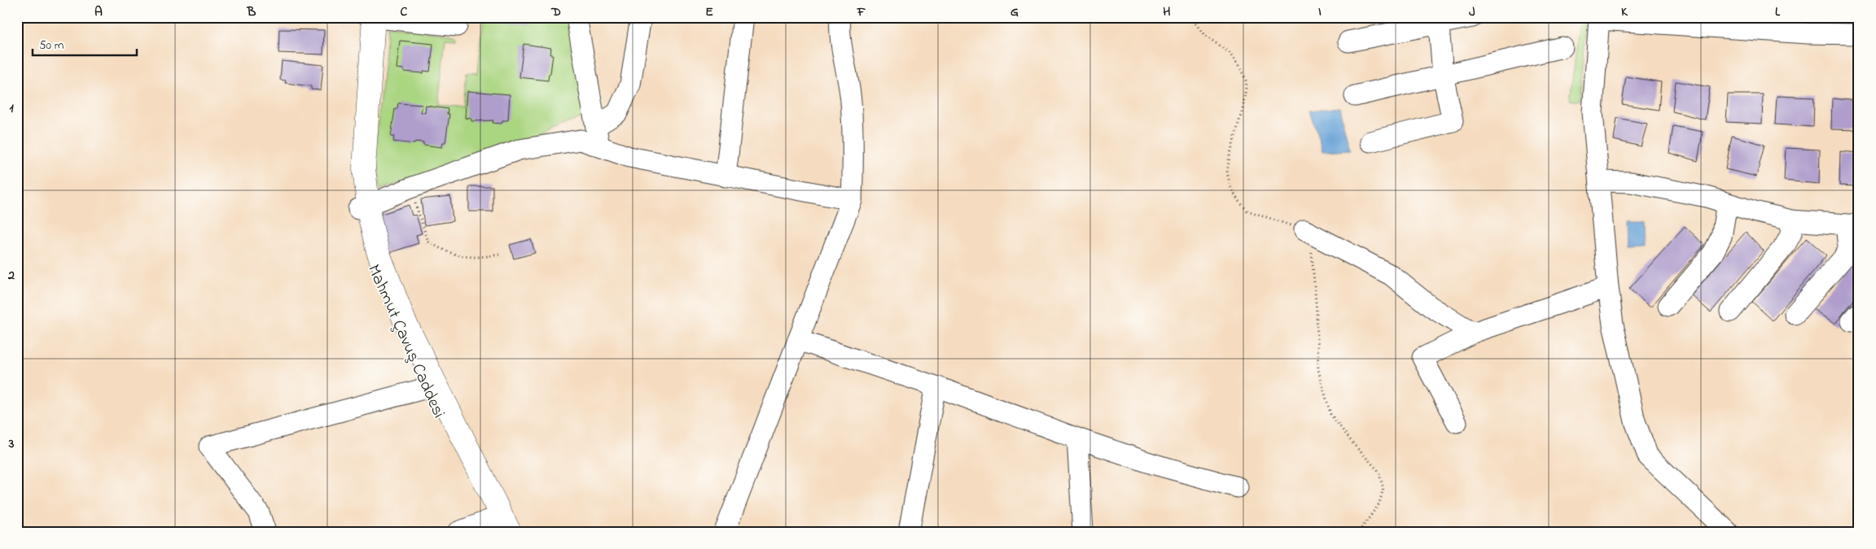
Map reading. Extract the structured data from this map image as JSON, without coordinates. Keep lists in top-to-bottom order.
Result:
{
  "streets": {
    "main road": ["Mahmut Çavuş Caddesi"]
  },
  "scale_bar": "50 m",
  "grid": {
    "columns": [
      "A",
      "B",
      "C",
      "D",
      "E",
      "F",
      "G",
      "H",
      "I",
      "J",
      "K",
      "L"
    ],
    "rows": ["1", "2", "3"]
  }
}
